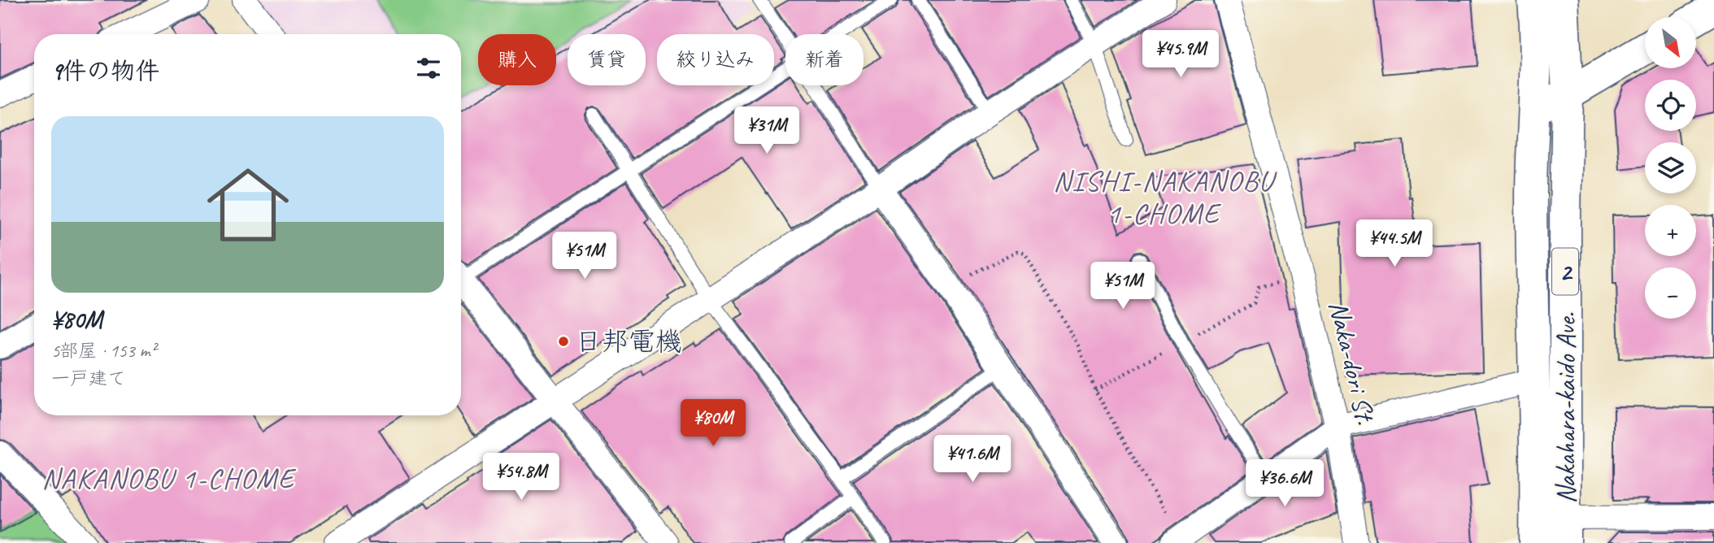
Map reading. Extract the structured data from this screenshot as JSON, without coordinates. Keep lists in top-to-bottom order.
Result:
{
  "streets": {
    "main road": ["2", "Nakahara-kaido Ave."],
    "street": ["Naka-dori St."]
  },
  "districts": ["NISHI-NAKANOBU 1-CHOME", "NAKANOBU 1-CHOME"],
  "places": ["日邦電機"],
  "north": "bottom right",
  "page": {
    "map_buttons": ["+", "−"],
    "price": [
      "¥45.9M",
      "¥31M",
      "¥44.5M",
      "¥51M",
      "¥51M",
      "¥80M",
      "¥41.6M",
      "¥54.8M",
      "¥36.6M"
    ],
    "chip": [
      "購入",
      "賃貸",
      "絞り込み",
      "新着"
    ],
    "heading": "9件の物件",
    "list": [
      {
        "name": "¥80M",
        "note": "5部屋 · 153 m² · 一戸建て"
      }
    ]
  }
}
